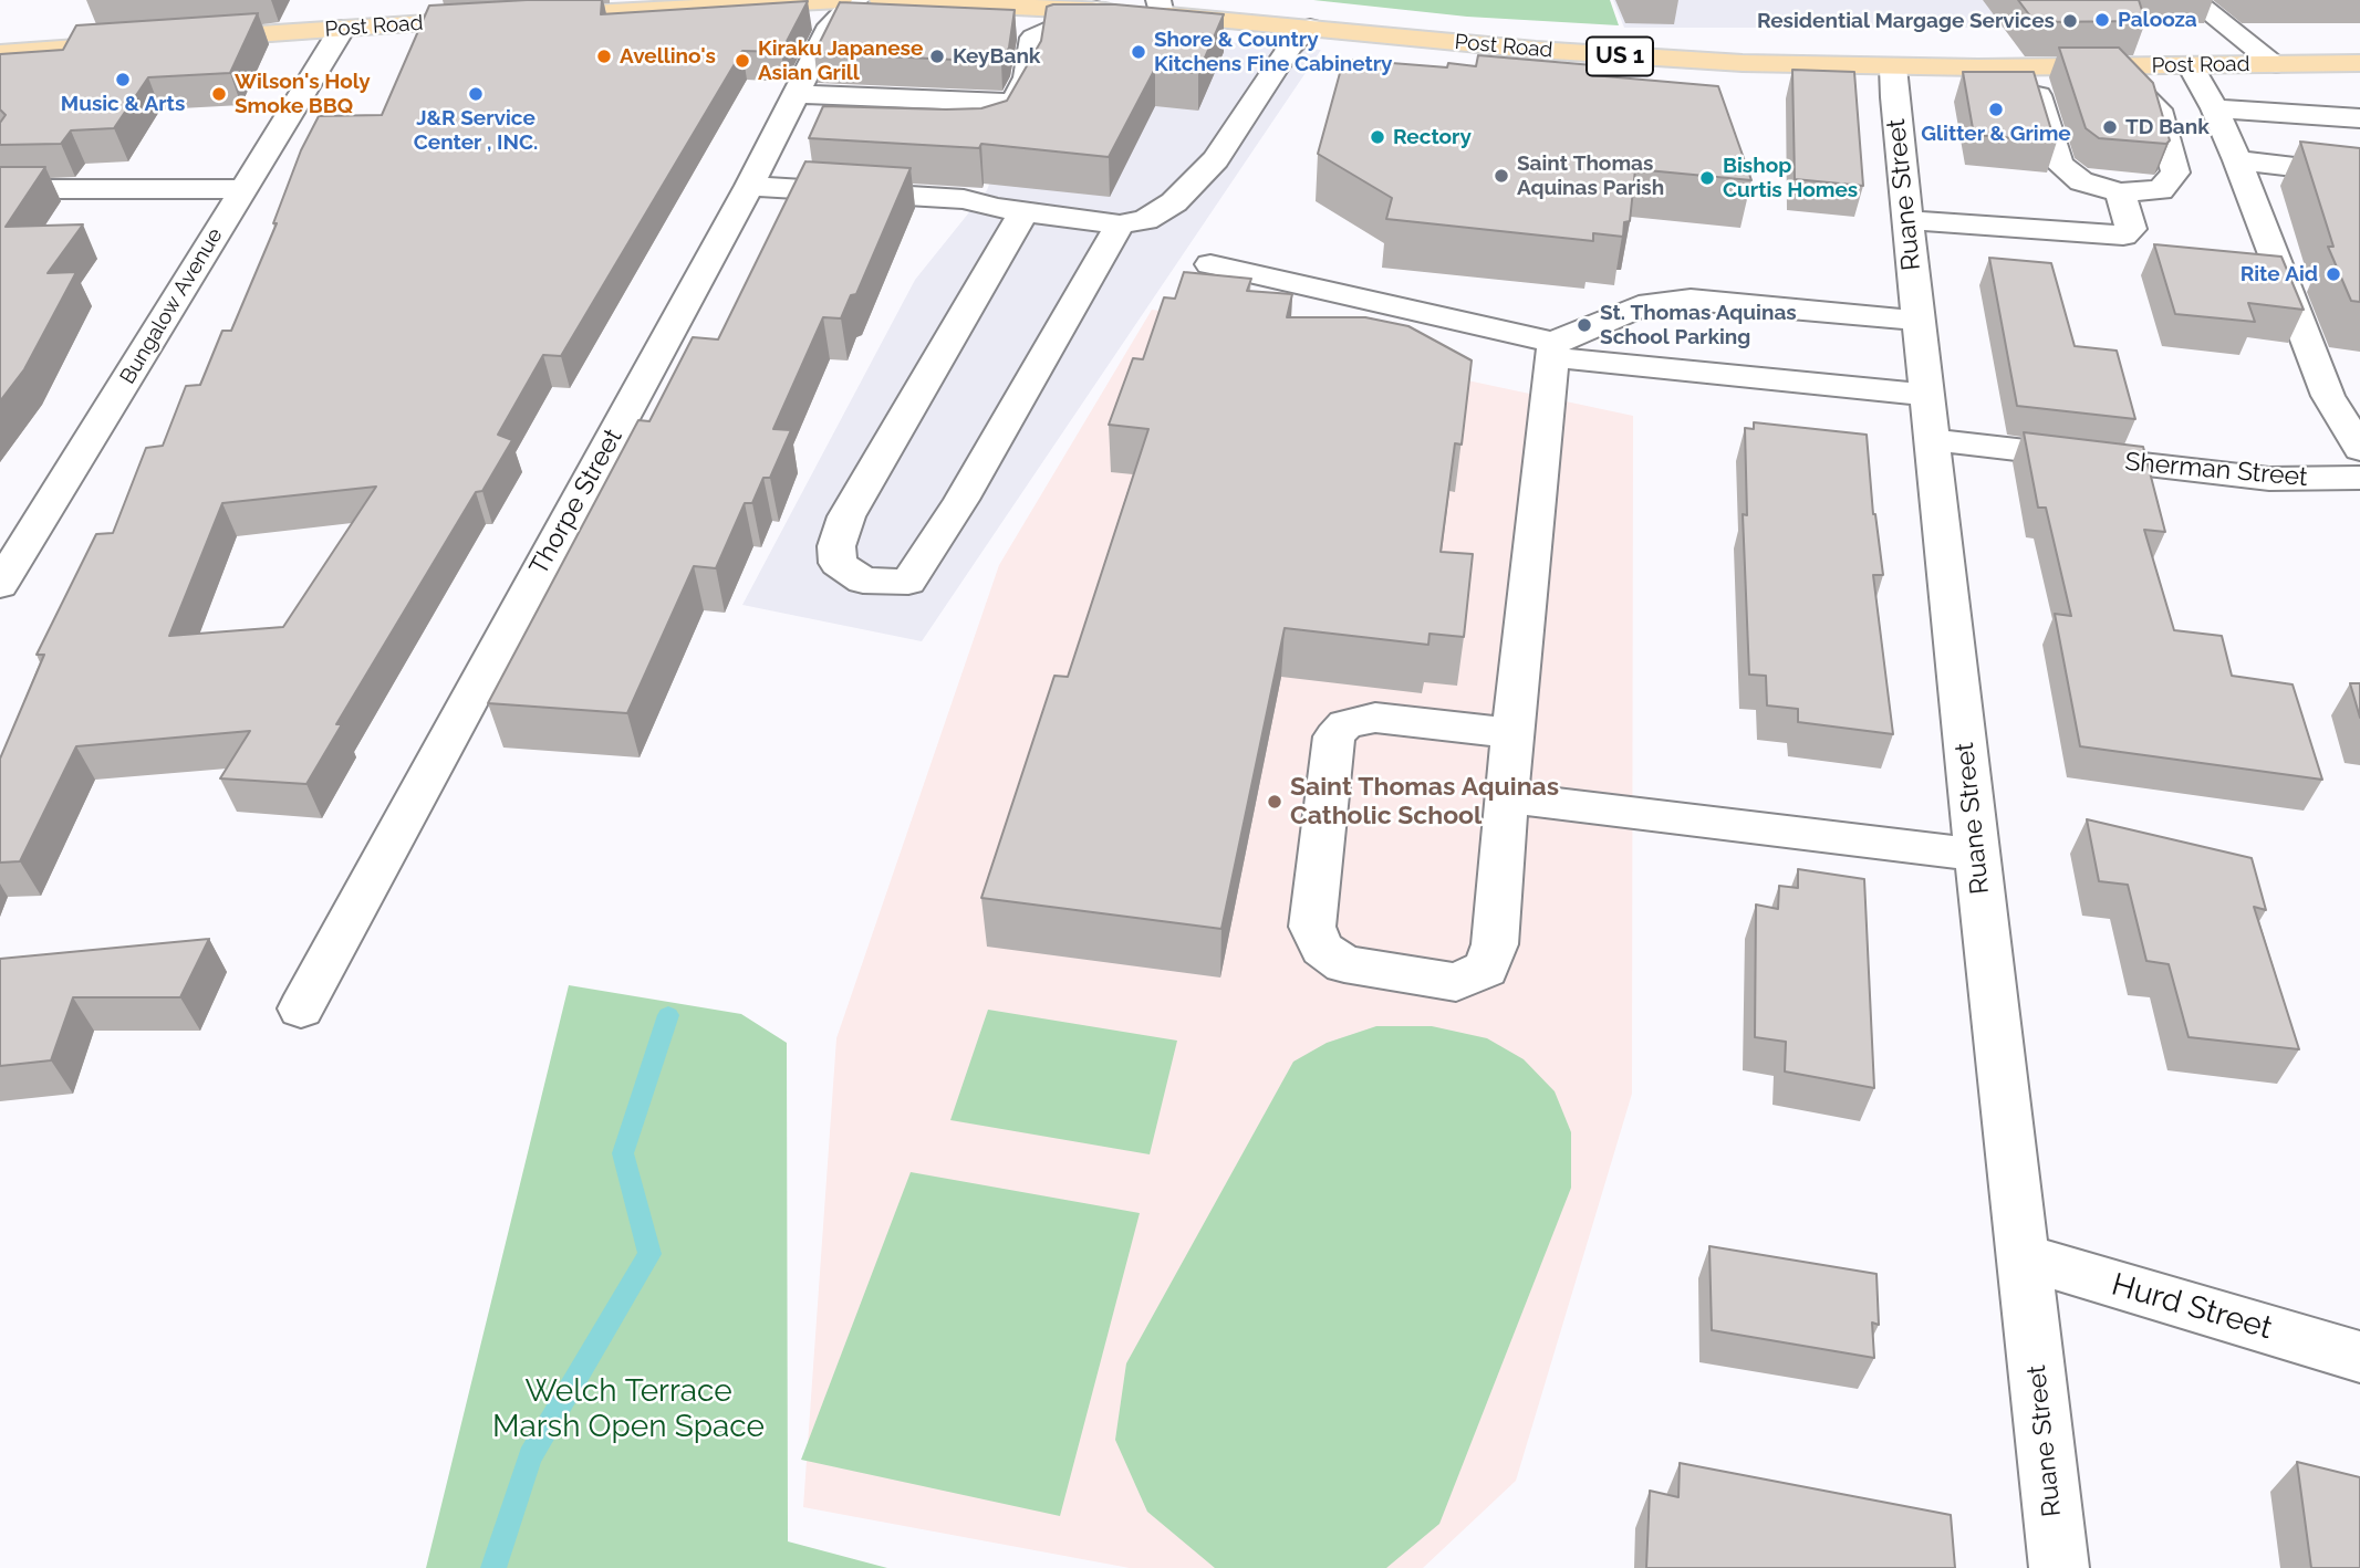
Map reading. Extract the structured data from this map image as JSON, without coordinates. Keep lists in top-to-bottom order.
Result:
{
  "streets": {
    "main road": ["Post Road", "US 1"],
    "street": [
      "Ruane Street",
      "Bungalow Avenue",
      "Sherman Street",
      "Thorpe Street",
      "Hurd Street"
    ]
  },
  "crossings": [
    ["Post Road", "Ruane Street"],
    ["Post Road", "Bungalow Avenue"],
    ["Ruane Street", "Sherman Street"],
    ["Ruane Street", "Hurd Street"]
  ],
  "parks": ["Welch Terrace Marsh Open Space"],
  "places": [
    "Palooza",
    "Residential Margage Services",
    "Shore & Country Kitchens Fine Cabinetry",
    "Avellino's",
    "KeyBank",
    "Kiraku Japanese Asian Grill",
    "Music & Arts",
    "Wilson's Holy Smoke BBQ",
    "J&R Service Center , INC.",
    "Glitter & Grime",
    "TD Bank",
    "Rectory",
    "Saint Thomas Aquinas Parish",
    "Bishop Curtis Homes",
    "Rite Aid",
    "St. Thomas Aquinas School Parking",
    "Saint Thomas Aquinas Catholic School"
  ]
}
